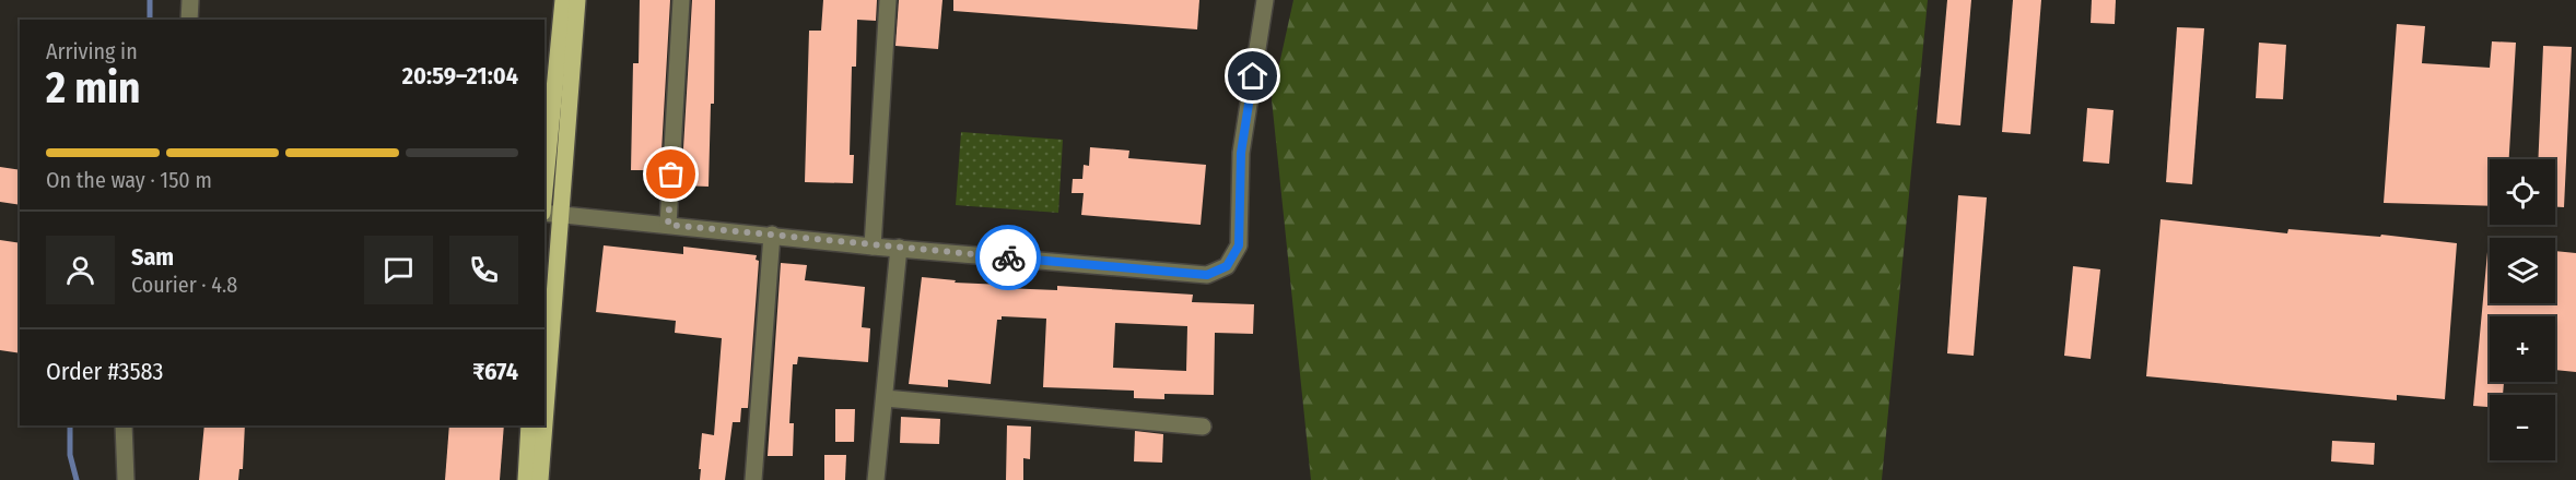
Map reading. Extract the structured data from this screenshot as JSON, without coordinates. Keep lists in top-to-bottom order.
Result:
{
  "page": {
    "heading": ["2 min", "Arriving in", "20:59–21:04"],
    "panel": [
      "Sam",
      "Courier · 4.8",
      "Order #3583",
      "₹674"
    ],
    "bar": "On the way · 150 m",
    "map_buttons": ["+", "−"]
  }
}
